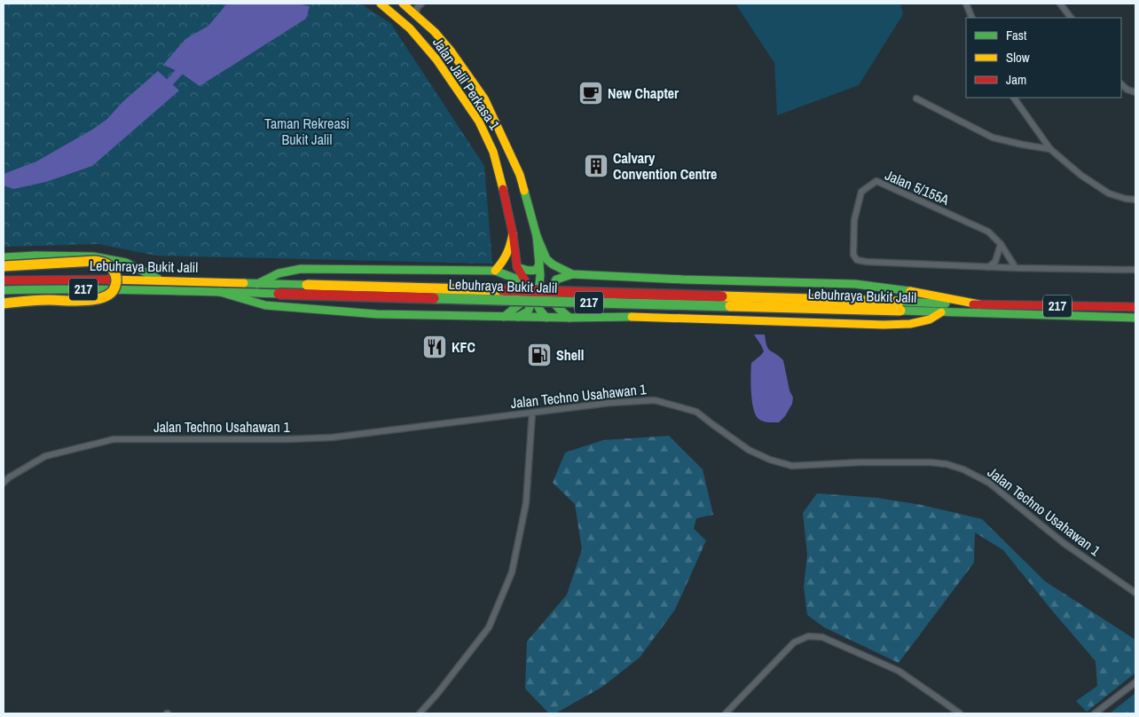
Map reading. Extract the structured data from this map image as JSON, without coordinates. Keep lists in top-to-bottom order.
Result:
{
  "streets": {
    "main road": ["Jalan Jalil Perkasa 1", "Lebuhraya Bukit Jalil", "217"],
    "street": ["Jalan 5/155A", "Jalan Techno Usahawan 1"]
  },
  "parks": ["Taman Rekreasi Bukit Jalil"],
  "places": {
    "cafe": ["New Chapter"],
    "building": ["Calvary Convention Centre"],
    "restaurant": ["KFC"],
    "fuel station": ["Shell"]
  },
  "legend": ["Fast", "Slow", "Jam"]
}
